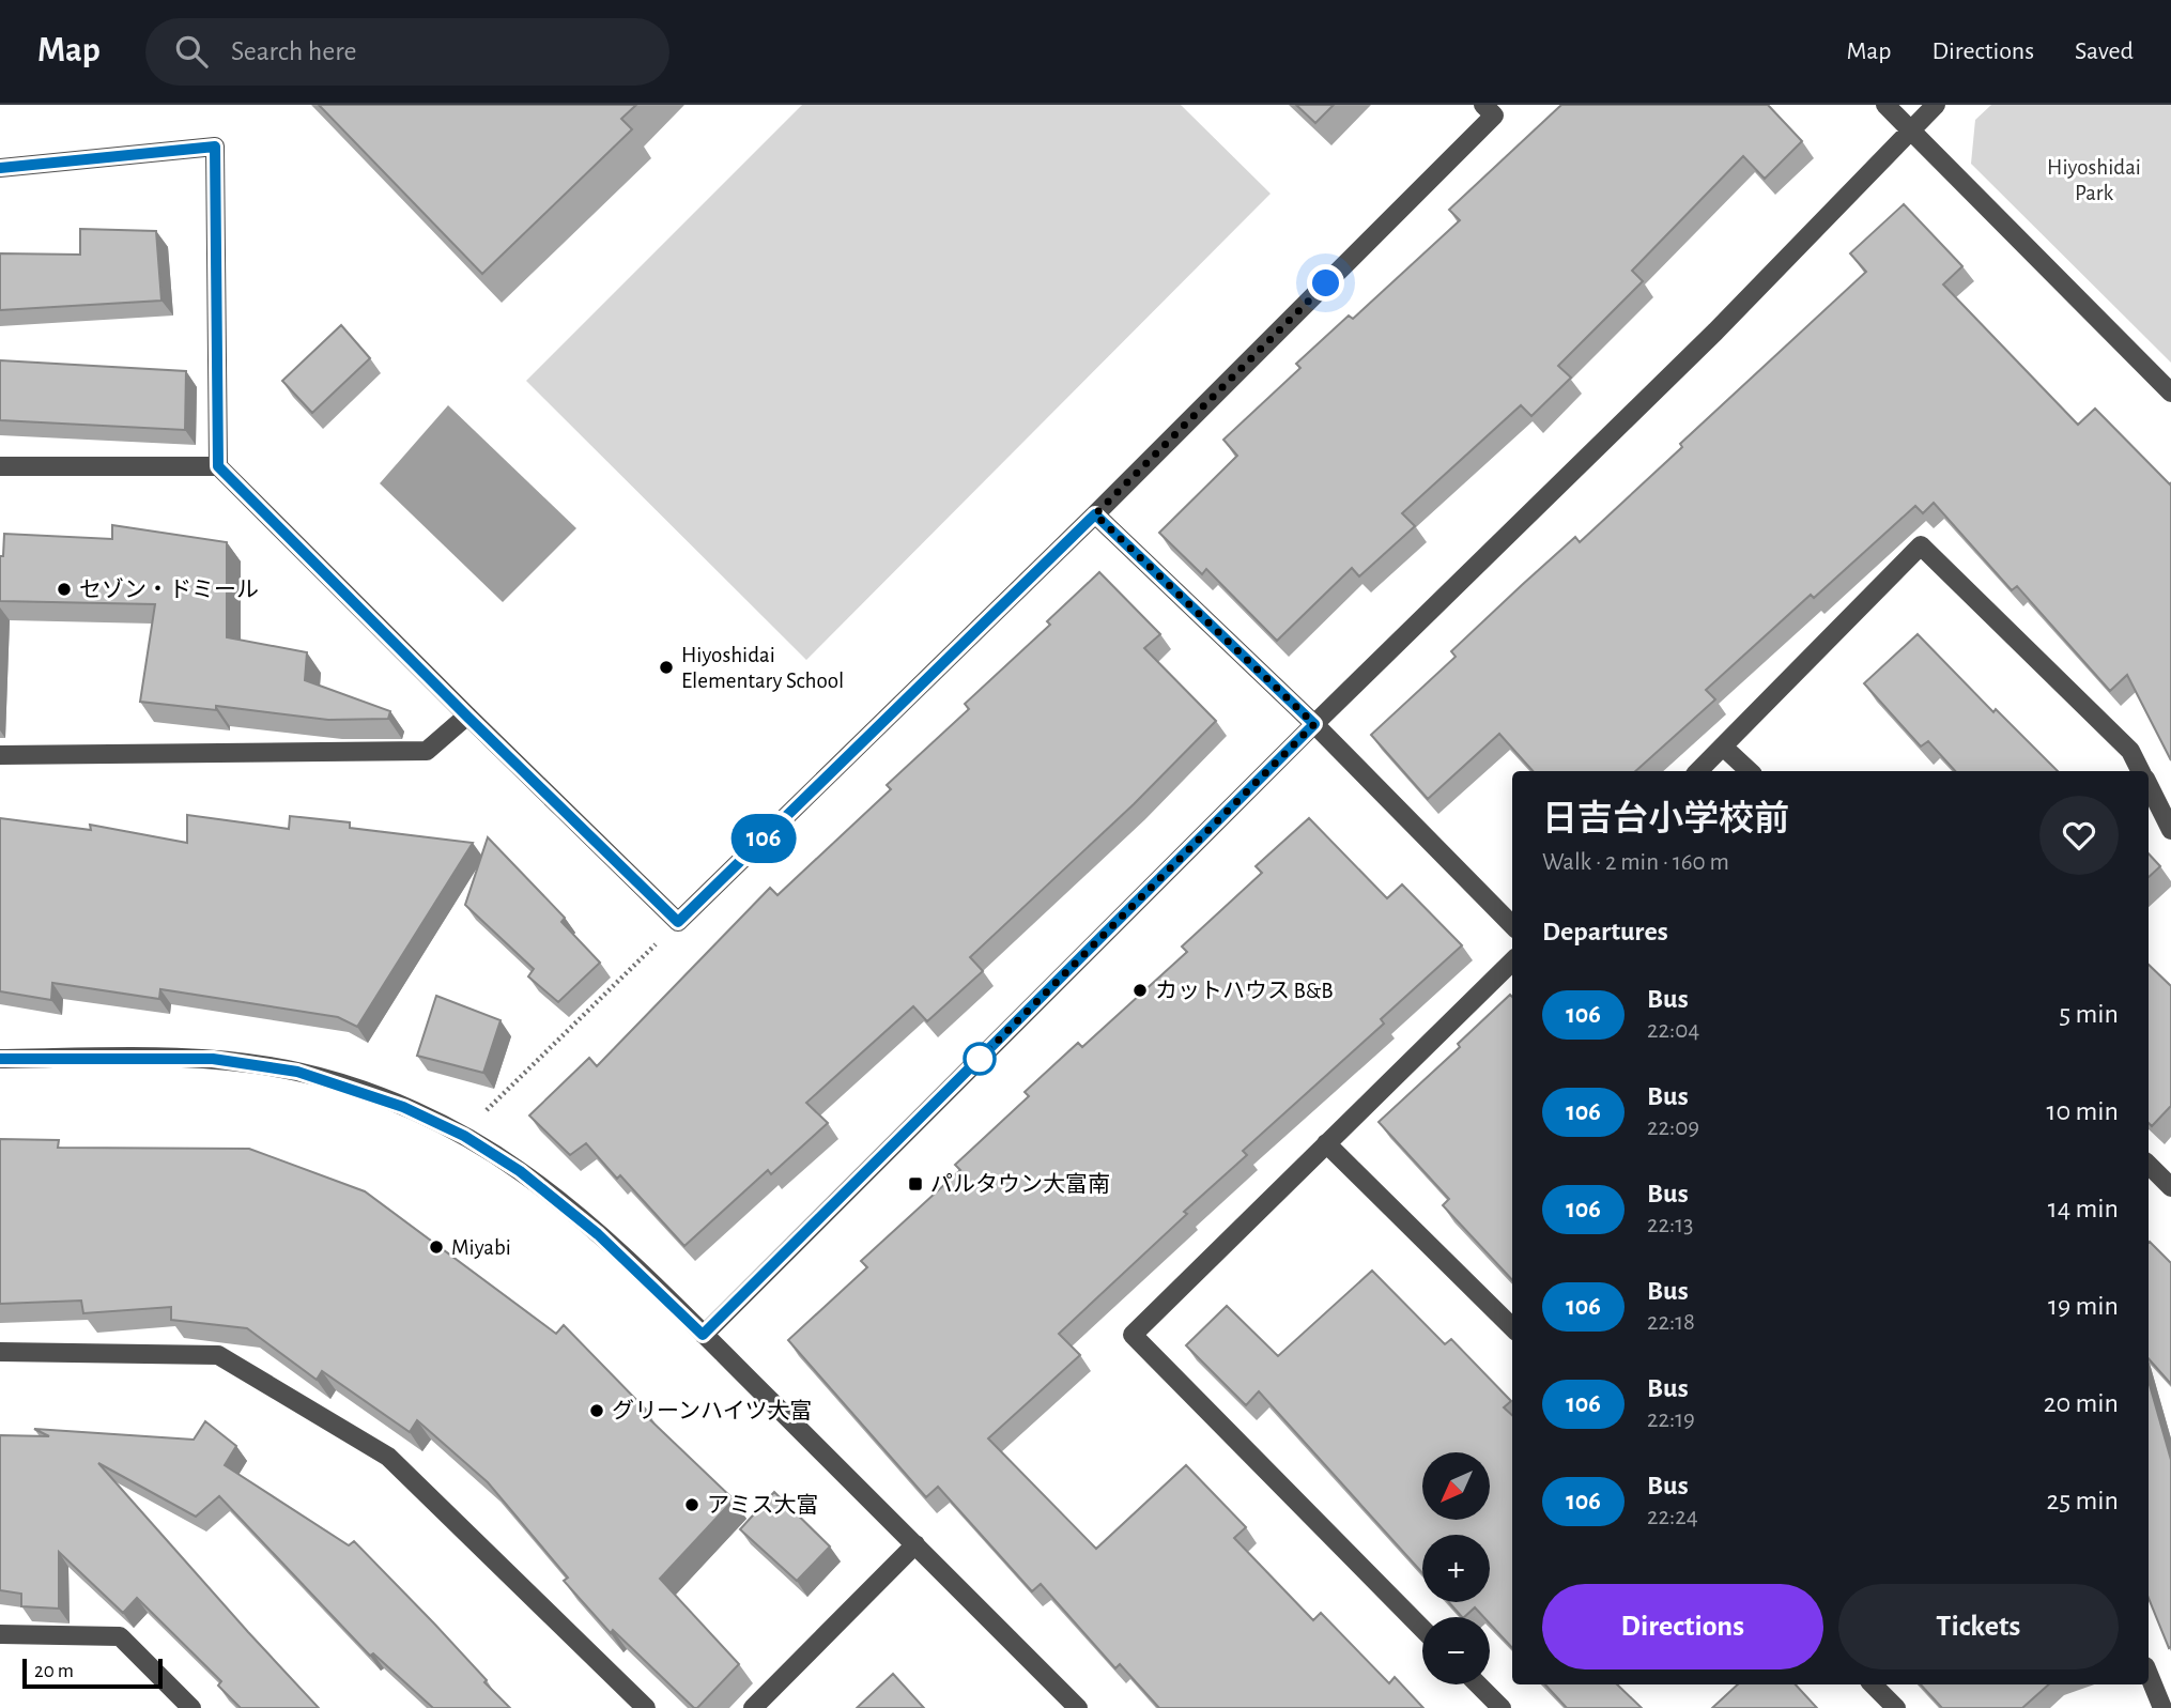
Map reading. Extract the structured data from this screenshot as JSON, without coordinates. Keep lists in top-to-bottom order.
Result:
{
  "parks": ["Hiyoshidai Park"],
  "places": {
    "other": [
      "セゾン・ドミール",
      "Hiyoshidai Elementary School",
      "カットハウス B&B",
      "Miyabi",
      "グリーンハイツ大富",
      "アミス大富"
    ],
    "transit": ["パルタウン大富南"]
  },
  "lines": ["bus line 106"],
  "scale_bar": "20 m",
  "north": "bottom left",
  "page": {
    "header": "Map",
    "search": "Search here",
    "nav": ["Map", "Directions", "Saved"],
    "on_map": "106",
    "heading": [
      ["日吉台小学校前", "Walk · 2 min · 160 m"],
      "Departures"
    ],
    "list": [
      {
        "mark": "106",
        "name": "Bus",
        "note": "22:04",
        "value": "5 min"
      },
      {
        "mark": "106",
        "name": "Bus",
        "note": "22:09",
        "value": "10 min"
      },
      {
        "mark": "106",
        "name": "Bus",
        "note": "22:13",
        "value": "14 min"
      },
      {
        "mark": "106",
        "name": "Bus",
        "note": "22:18",
        "value": "19 min"
      },
      {
        "mark": "106",
        "name": "Bus",
        "note": "22:19",
        "value": "20 min"
      },
      {
        "mark": "106",
        "name": "Bus",
        "note": "22:24",
        "value": "25 min"
      }
    ],
    "map_buttons": ["+", "−"],
    "buttons": ["Directions", "Tickets"],
    "scale": "20 m"
  }
}
